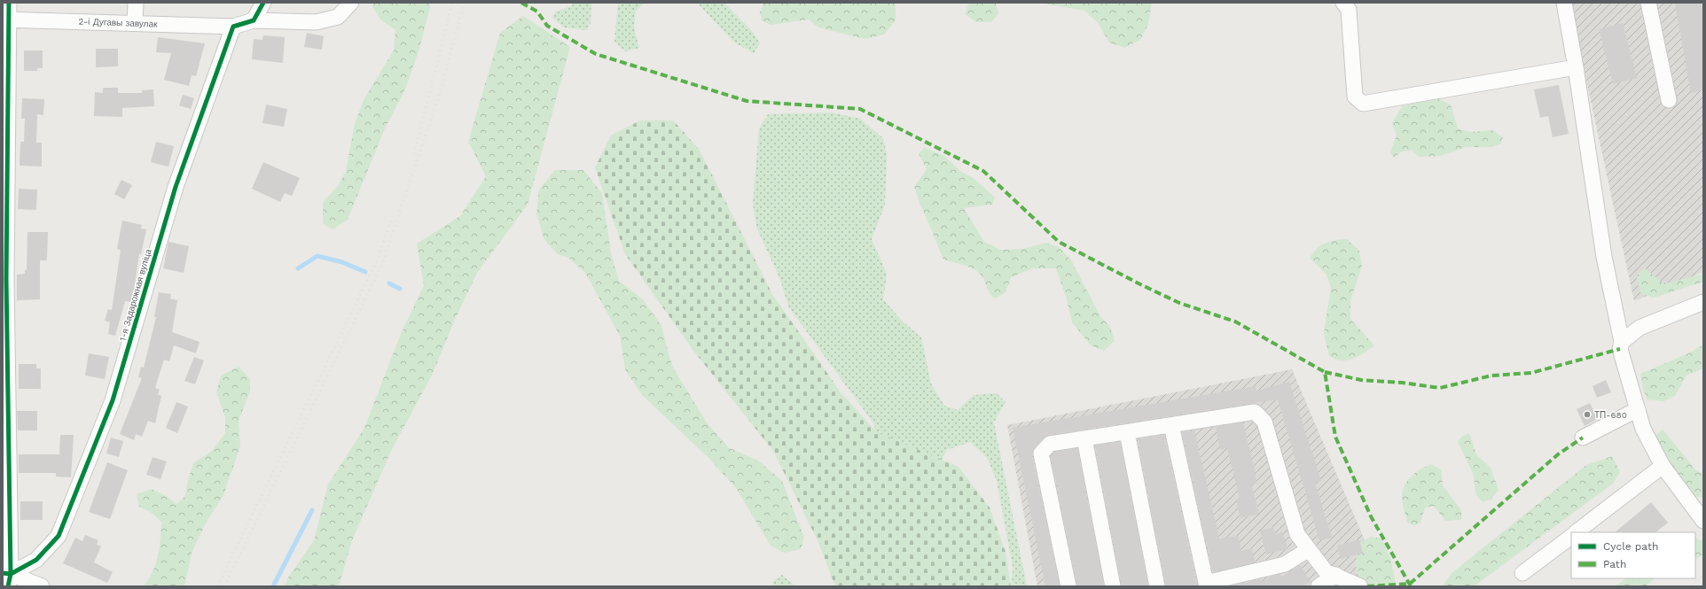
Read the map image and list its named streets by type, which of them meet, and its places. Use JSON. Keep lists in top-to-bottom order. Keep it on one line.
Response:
{"streets":{"street":["2-і Дугавы завулак","1-я Задарожная вуліца"]},"crossings":[["2-і Дугавы завулак","1-я Задарожная вуліца"]],"places":["ТП-680"],"legend":["Cycle path","Path"]}
